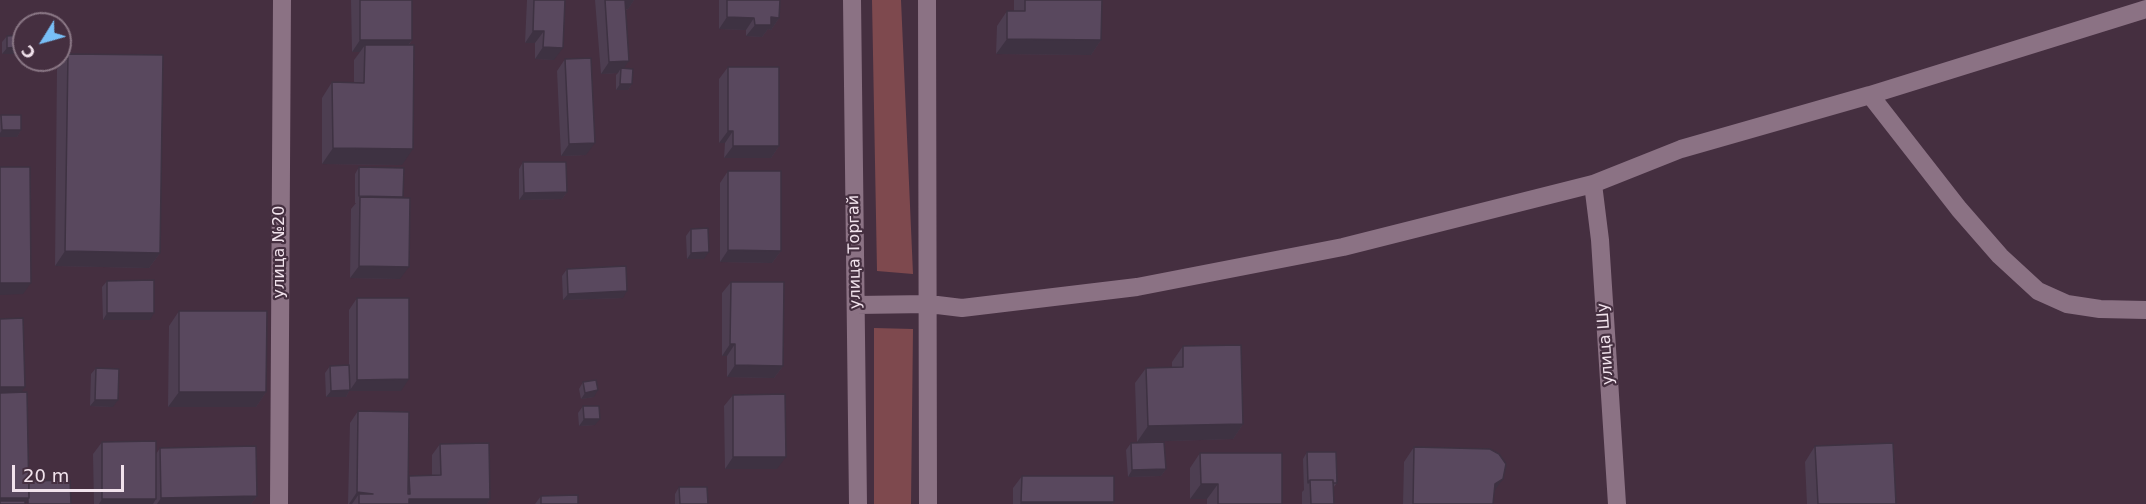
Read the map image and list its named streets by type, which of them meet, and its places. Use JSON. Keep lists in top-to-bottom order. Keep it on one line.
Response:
{"streets":{"street":["улица №20","улица Торгай","улица Шу"]},"scale_bar":"20 m","north":"bottom left"}
